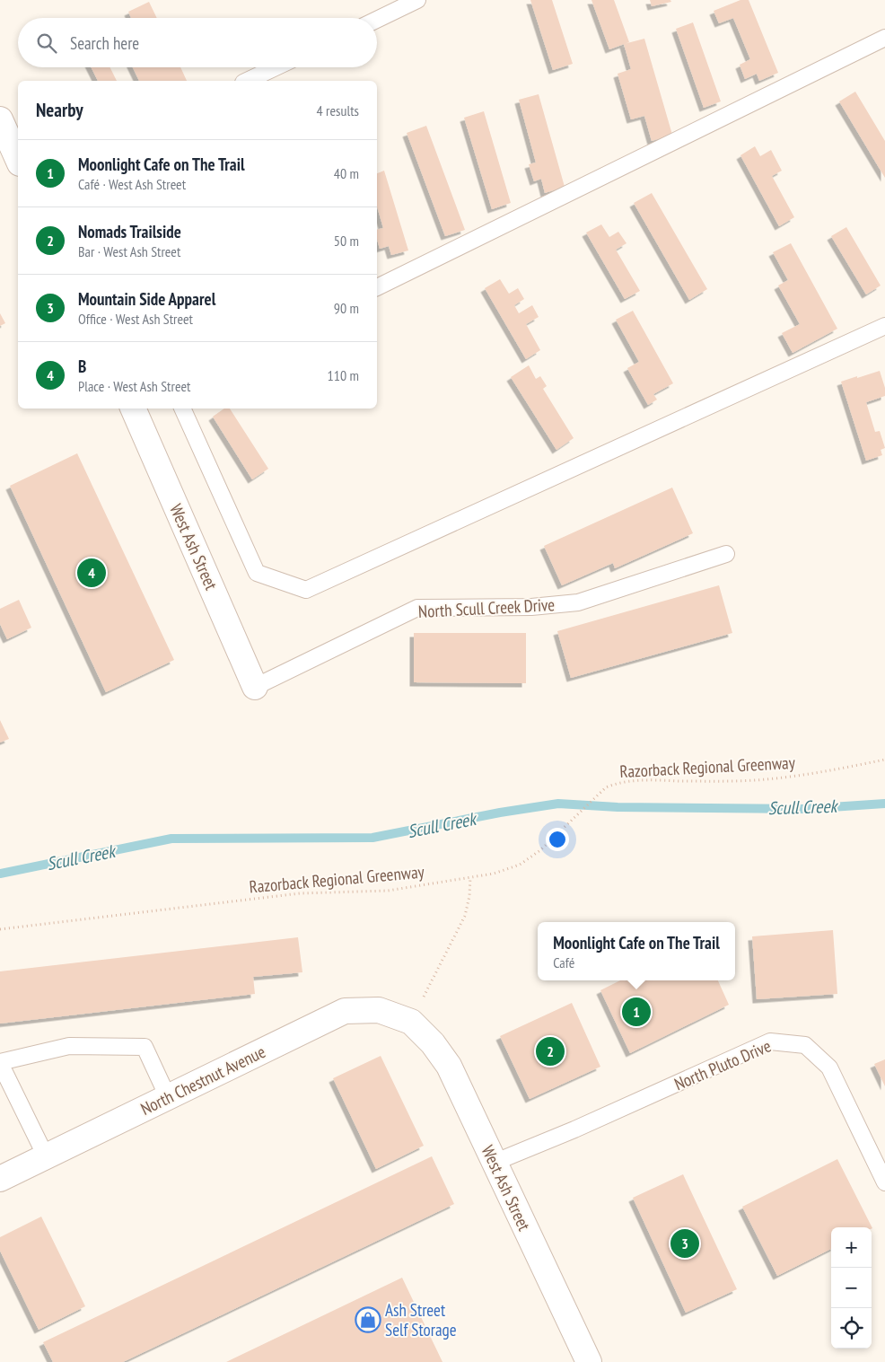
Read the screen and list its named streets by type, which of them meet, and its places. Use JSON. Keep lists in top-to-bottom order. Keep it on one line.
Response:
{"streets":{"street":["West Ash Street","North Chestnut Avenue"],"lane":["North Scull Creek Drive","North Pluto Drive"],"path":["Razorback Regional Greenway"]},"crossings":[["West Ash Street","North Scull Creek Drive"],["West Ash Street","North Pluto Drive"],["West Ash Street","North Chestnut Avenue"]],"water":["Scull Creek"],"places":{"shop":["Ash Street Self Storage"]},"page":{"search":"Search here","heading":["Nearby","4 results"],"list":[{"mark":"1","name":"Moonlight Cafe on The Trail","note":"Café · West Ash Street","value":"40 m"},{"mark":"2","name":"Nomads Trailside","note":"Bar · West Ash Street","value":"50 m"},{"mark":"3","name":"Mountain Side Apparel","note":"Office · West Ash Street","value":"90 m"},{"mark":"4","name":"B","note":"Place · West Ash Street","value":"110 m"}],"pins":["4","1","2","3"],"popup":["Moonlight Cafe on The Trail","Café"],"map_buttons":["+","−"]}}
